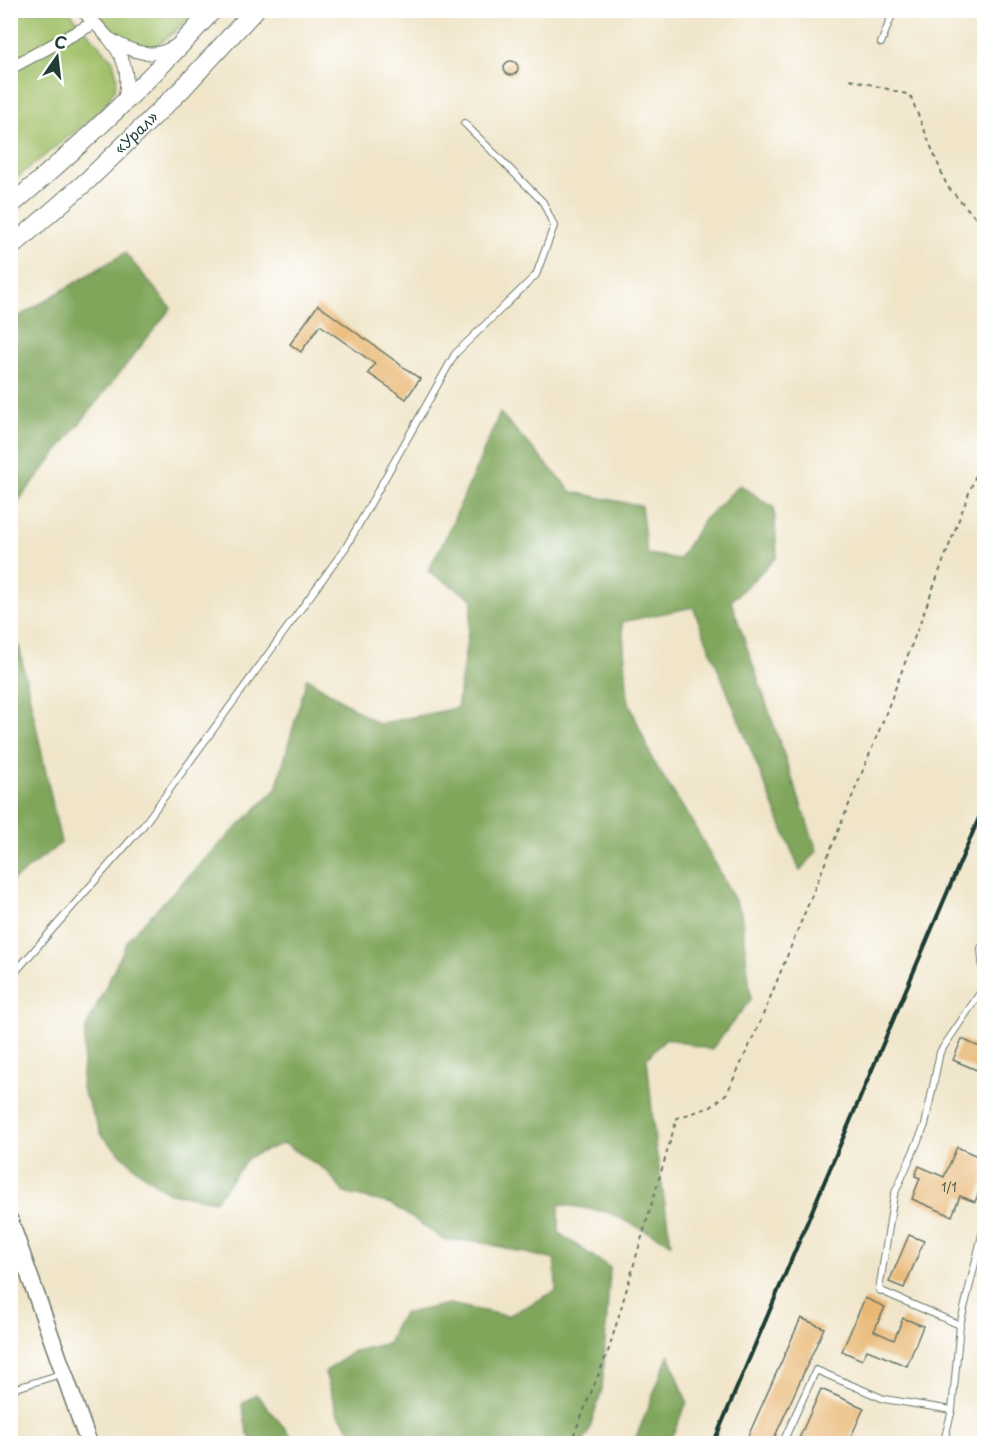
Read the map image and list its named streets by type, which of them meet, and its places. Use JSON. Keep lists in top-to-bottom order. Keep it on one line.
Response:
{"streets":{"main road":["«Урал»"]},"house_numbers":["1/1"],"north":"top"}
